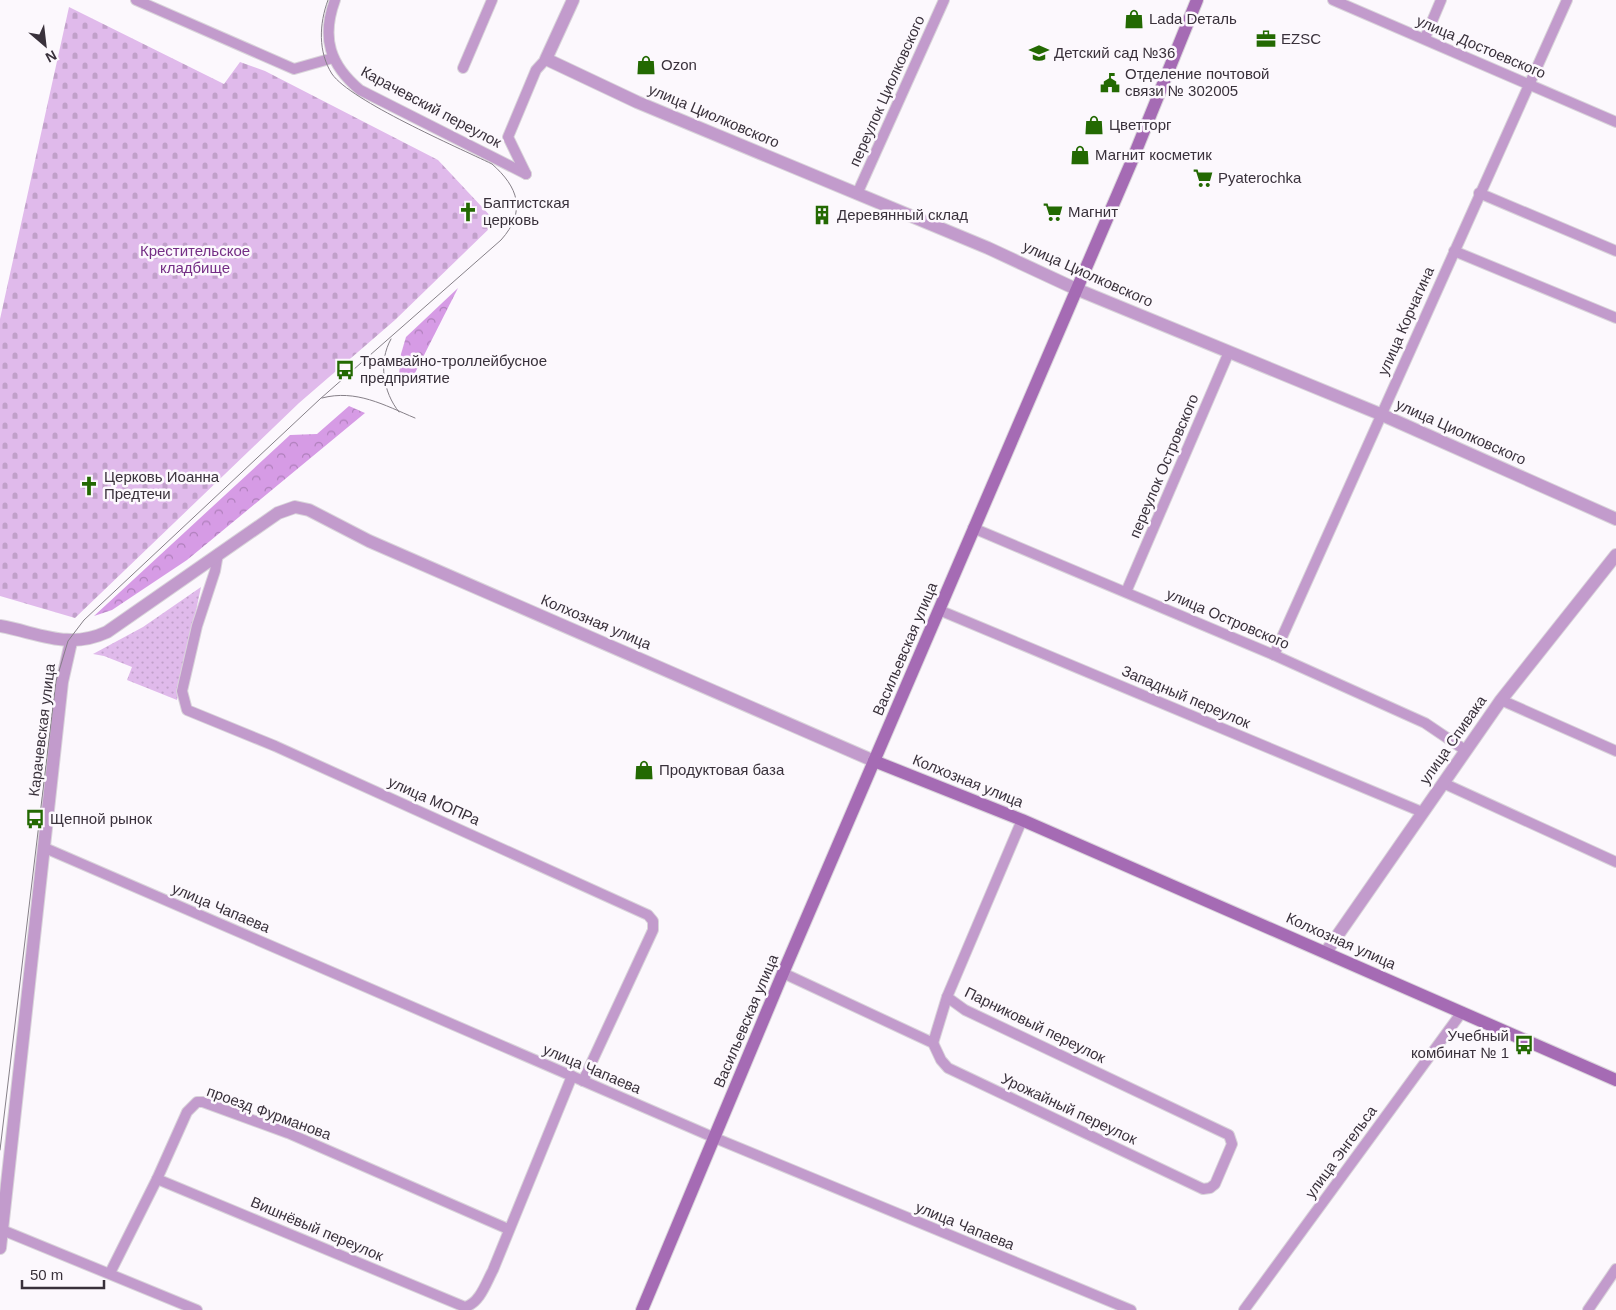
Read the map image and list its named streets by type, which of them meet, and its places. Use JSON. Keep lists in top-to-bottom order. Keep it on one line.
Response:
{"streets":{"main road":["Колхозная улица","Васильевская улица"],"street":["улица Достоевского","переулок Циолковского","Карачевский переулок","улица Циолковского","улица Корчагина","переулок Островского","улица Островского","Западный переулок","Карачевская улица","улица Спивака","улица МОПРа","улица Чапаева","Парниковый переулок","Урожайный переулок","проезд Фурманова","улица Энгельса","Вишнёвый переулок"]},"crossings":[["улица Достоевского","улица Корчагина"],["переулок Циолковского","улица Циолковского"],["Карачевский переулок","улица Циолковского"],["улица Циолковского","улица Корчагина"],["улица Циолковского","переулок Островского"],["улица Циолковского","Васильевская улица"],["улица Корчагина","улица Островского"],["переулок Островского","улица Островского"],["улица Островского","Васильевская улица"],["улица Островского","улица Спивака"],["Колхозная улица","Васильевская улица"],["Колхозная улица","улица Спивака"],["Колхозная улица","улица МОПРа"],["Колхозная улица","Парниковый переулок"],["Колхозная улица","улица Энгельса"],["Васильевская улица","Западный переулок"],["Васильевская улица","улица Чапаева"],["Западный переулок","улица Спивака"],["Карачевская улица","улица Чапаева"],["улица МОПРа","улица Чапаева"],["Парниковый переулок","Урожайный переулок"],["проезд Фурманова","Вишнёвый переулок"]],"parks":["Крестительское кладбище"],"places":{"shop":["Lada Dеталь","Ozon","Цветторг","Магнит косметик","Продуктовая база"],"office":["EZSC"],"school or university":["Детский сад №36"],"public building":["Отделение почтовой связи № 302005"],"supermarket":["Pyaterochka","Магнит"],"church":["Баптистская церковь","Церковь Иоанна Предтечи"],"building":["Деревянный склад"],"bus stop":["Трамвайно-троллейбусное предприятие","Щепной рынок","Учебный комбинат № 1"]},"scale_bar":"50 m","north":"bottom right"}
